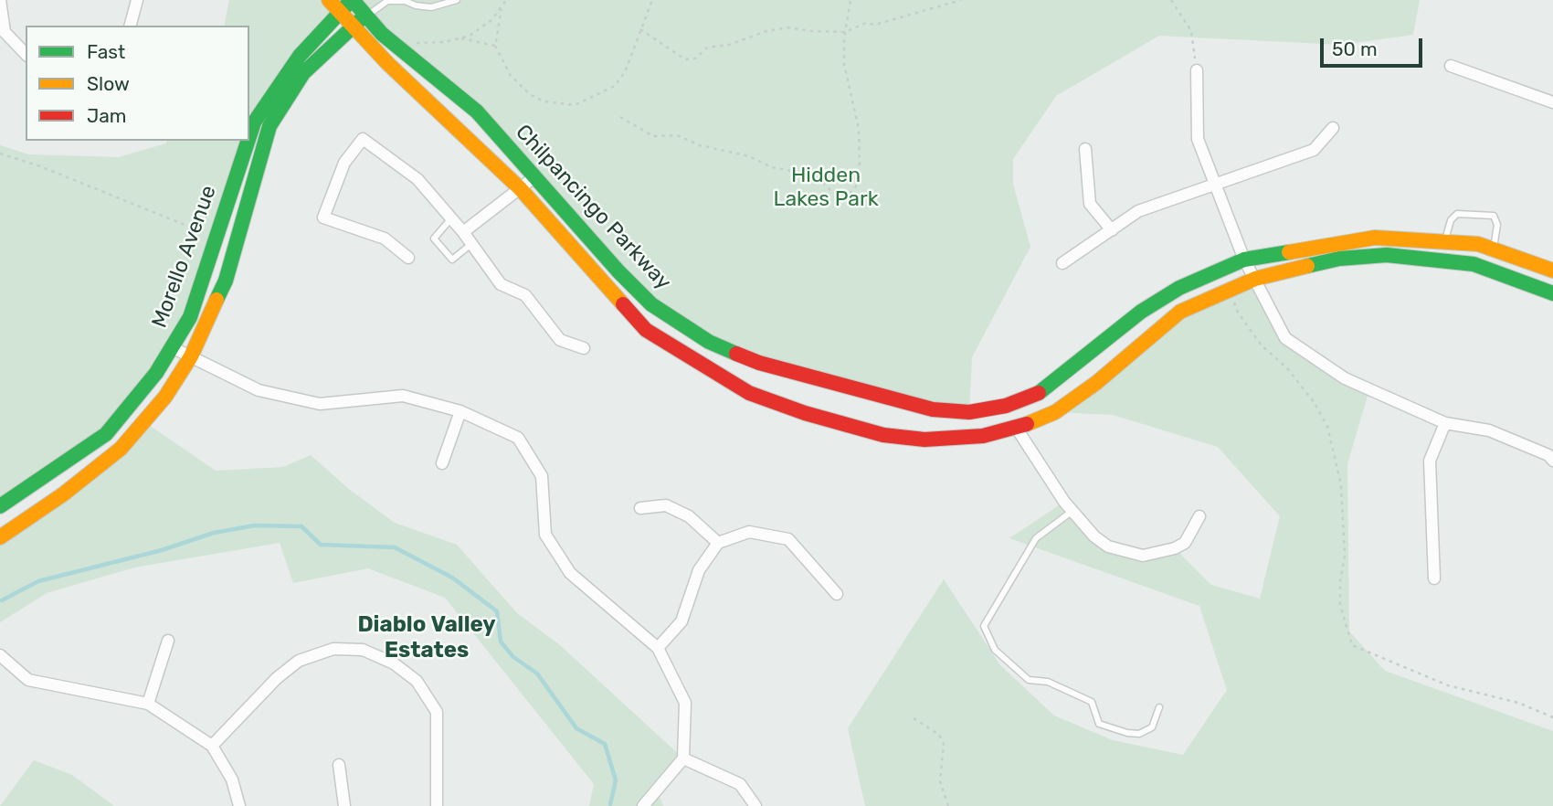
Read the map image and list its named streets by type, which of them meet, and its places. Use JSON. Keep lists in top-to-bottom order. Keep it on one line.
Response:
{"streets":{"street":["Chilpancingo Parkway","Morello Avenue"]},"crossings":[["Chilpancingo Parkway","Morello Avenue"]],"districts":["Diablo Valley Estates"],"parks":["Hidden Lakes Park"],"legend":["Fast","Slow","Jam"],"scale_bar":"50 m"}
